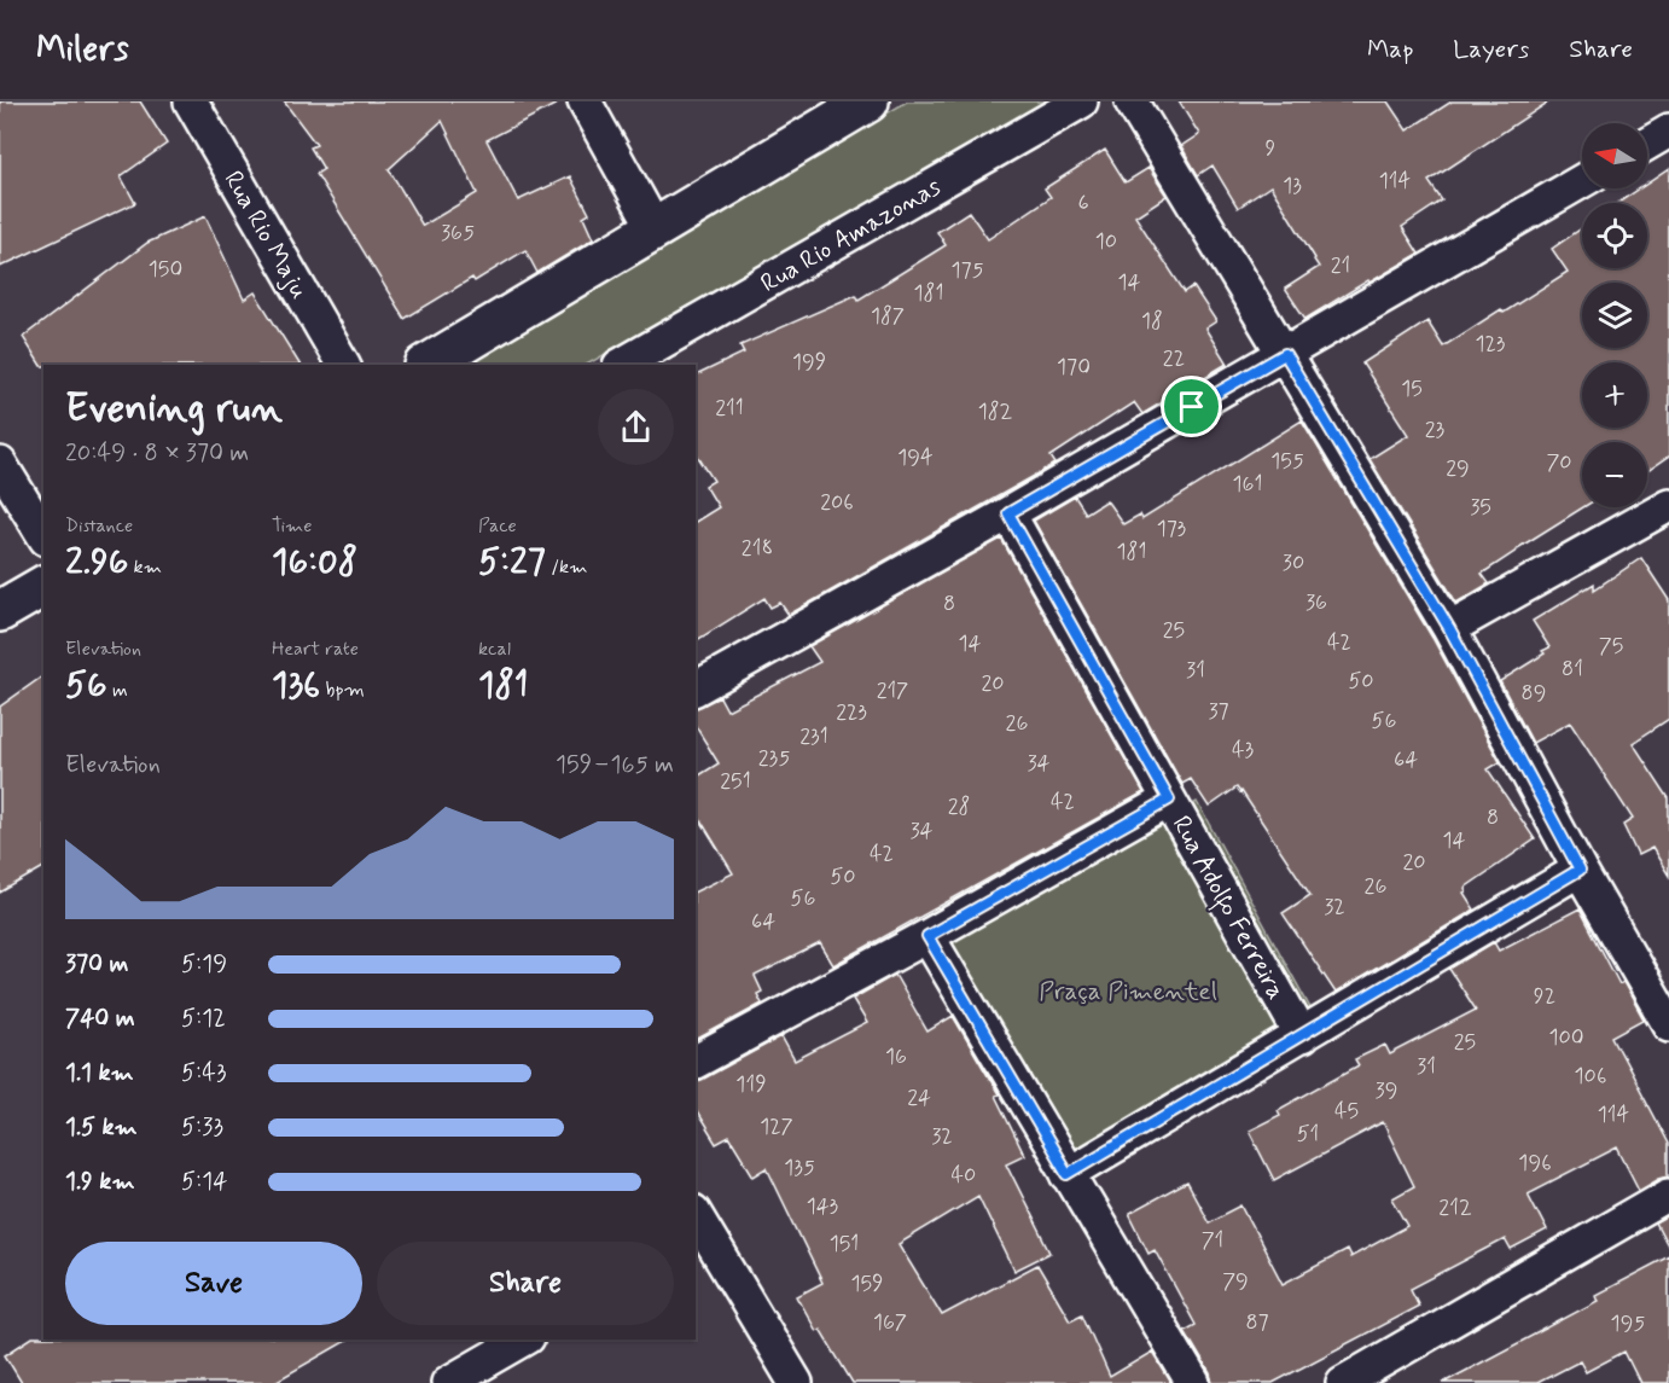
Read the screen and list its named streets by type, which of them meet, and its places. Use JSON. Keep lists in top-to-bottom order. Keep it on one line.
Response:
{"streets":{"street":["Rua Rio Maju","Rua Rio Amazonas","Rua Adolfo Ferreira"]},"parks":["Praça Pimentel"],"house_numbers":["9","114","13","6","365","10","21","150","175","14","181","187","18","123","22","199","170","15","211","182","23","194","155","70","29","161","206","35","173","218","181","30","36","8","25","42","14","75","81","31","50","20","217","89","37","223","56","26","231","43","235","64","34","251","42","28","8","34","14","42","20","50","26","56","32","64","92","100","25","16","31","106","119","39","24","45","114","127","51","32","196","135","40","143","212","71","151","79","159","167","87","195"],"north":"left","page":{"header":"Milers","nav":["Map","Layers","Share"],"map_buttons":["+","−"],"heading":["Evening run","20:49 · 8 × 370 m"],"stats":[["Distance","2.96 km"],["Time","16:08"],["Pace","5:27 /km"],["Elevation","56 m"],["Heart rate","136 bpm"],["kcal","181"]],"chart":["Elevation","159–165 m"],"list":[{"name":"370 m","note":"5:19"},{"name":"740 m","note":"5:12"},{"name":"1.1 km","note":"5:43"},{"name":"1.5 km","note":"5:33"},{"name":"1.9 km","note":"5:14"}],"buttons":["Save","Share"]}}
